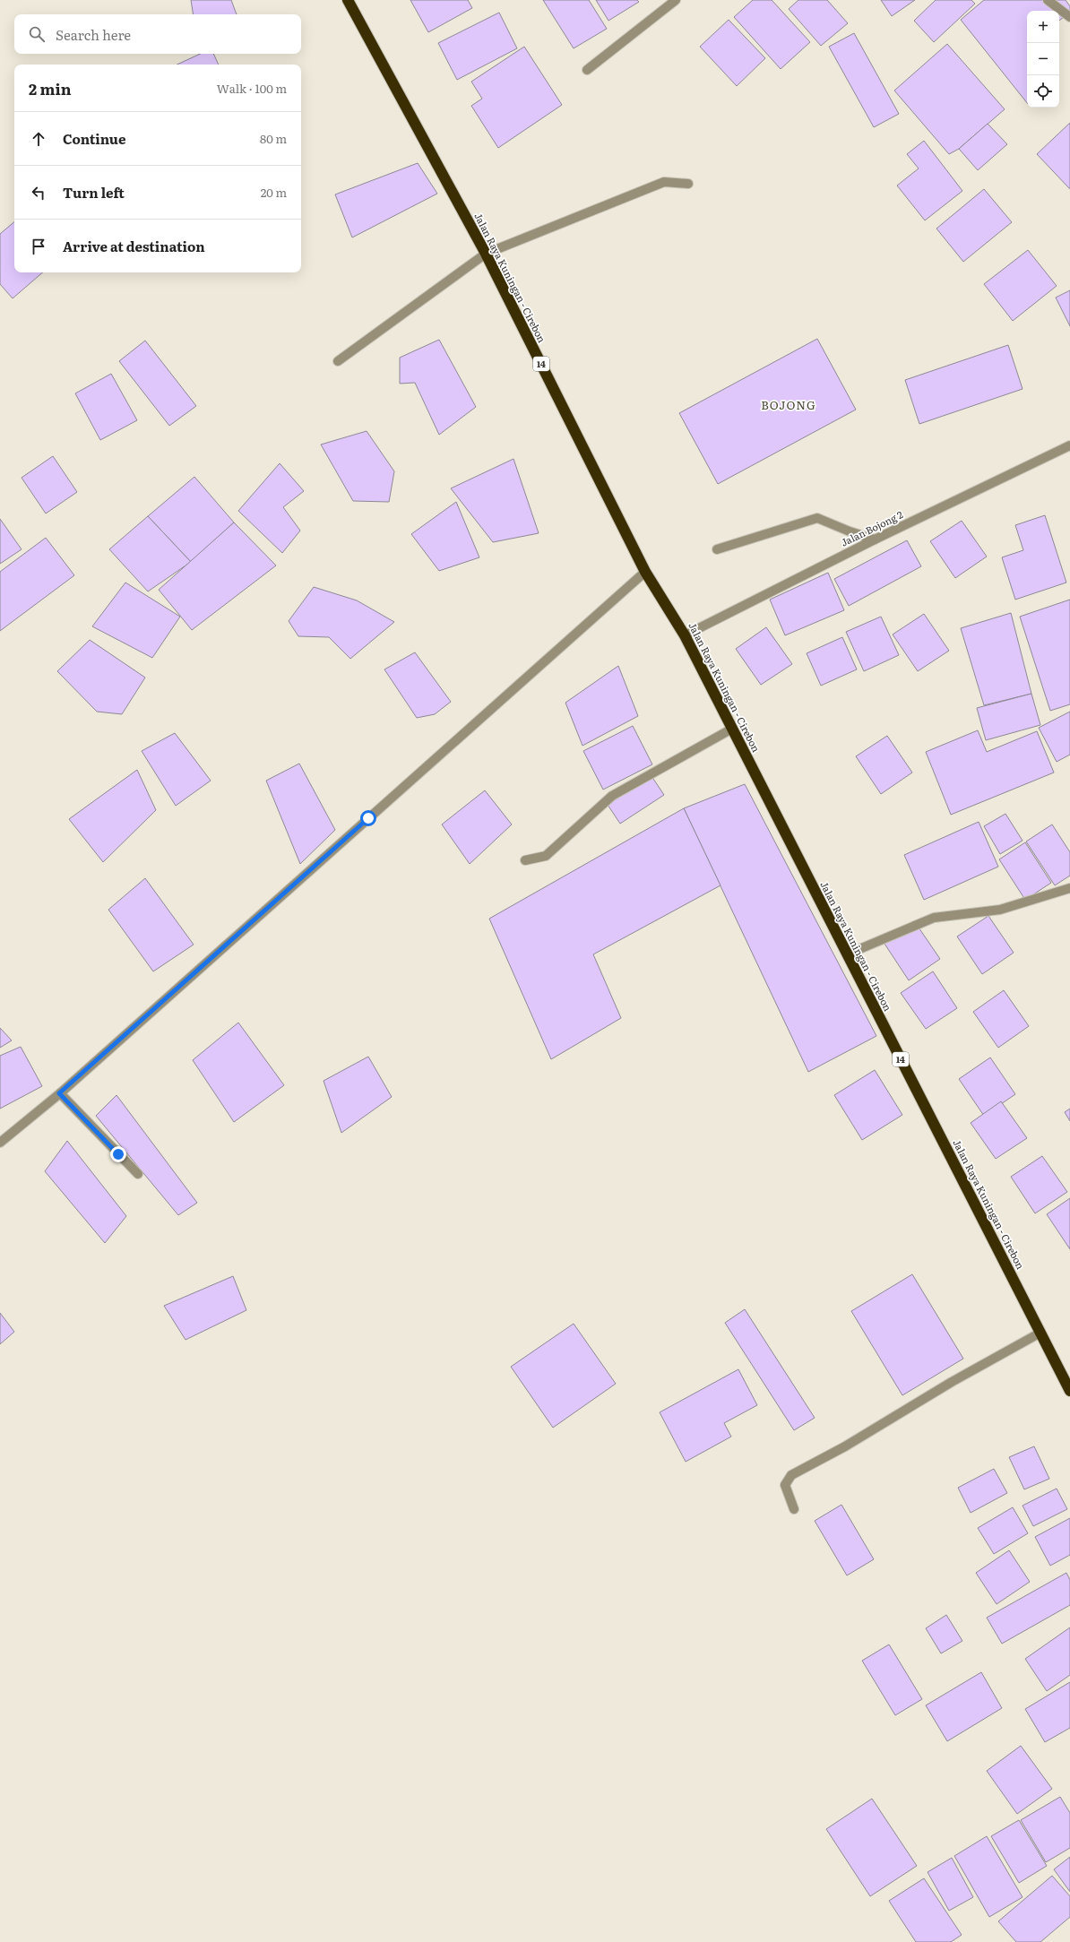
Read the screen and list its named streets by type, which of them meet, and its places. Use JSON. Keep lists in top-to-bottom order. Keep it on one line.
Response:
{"streets":{"highway":["Jalan Raya Kuningan - Cirebon","14"],"street":["Jalan Bojong 2"]},"crossings":[["Jalan Raya Kuningan - Cirebon","Jalan Bojong 2"]],"districts":["BOJONG"],"page":{"map_buttons":["+","−"],"search":"Search here","heading":["2 min","Walk · 100 m"],"list":[["Continue","80 m"],["Turn left","20 m"],"Arrive at destination"]}}
